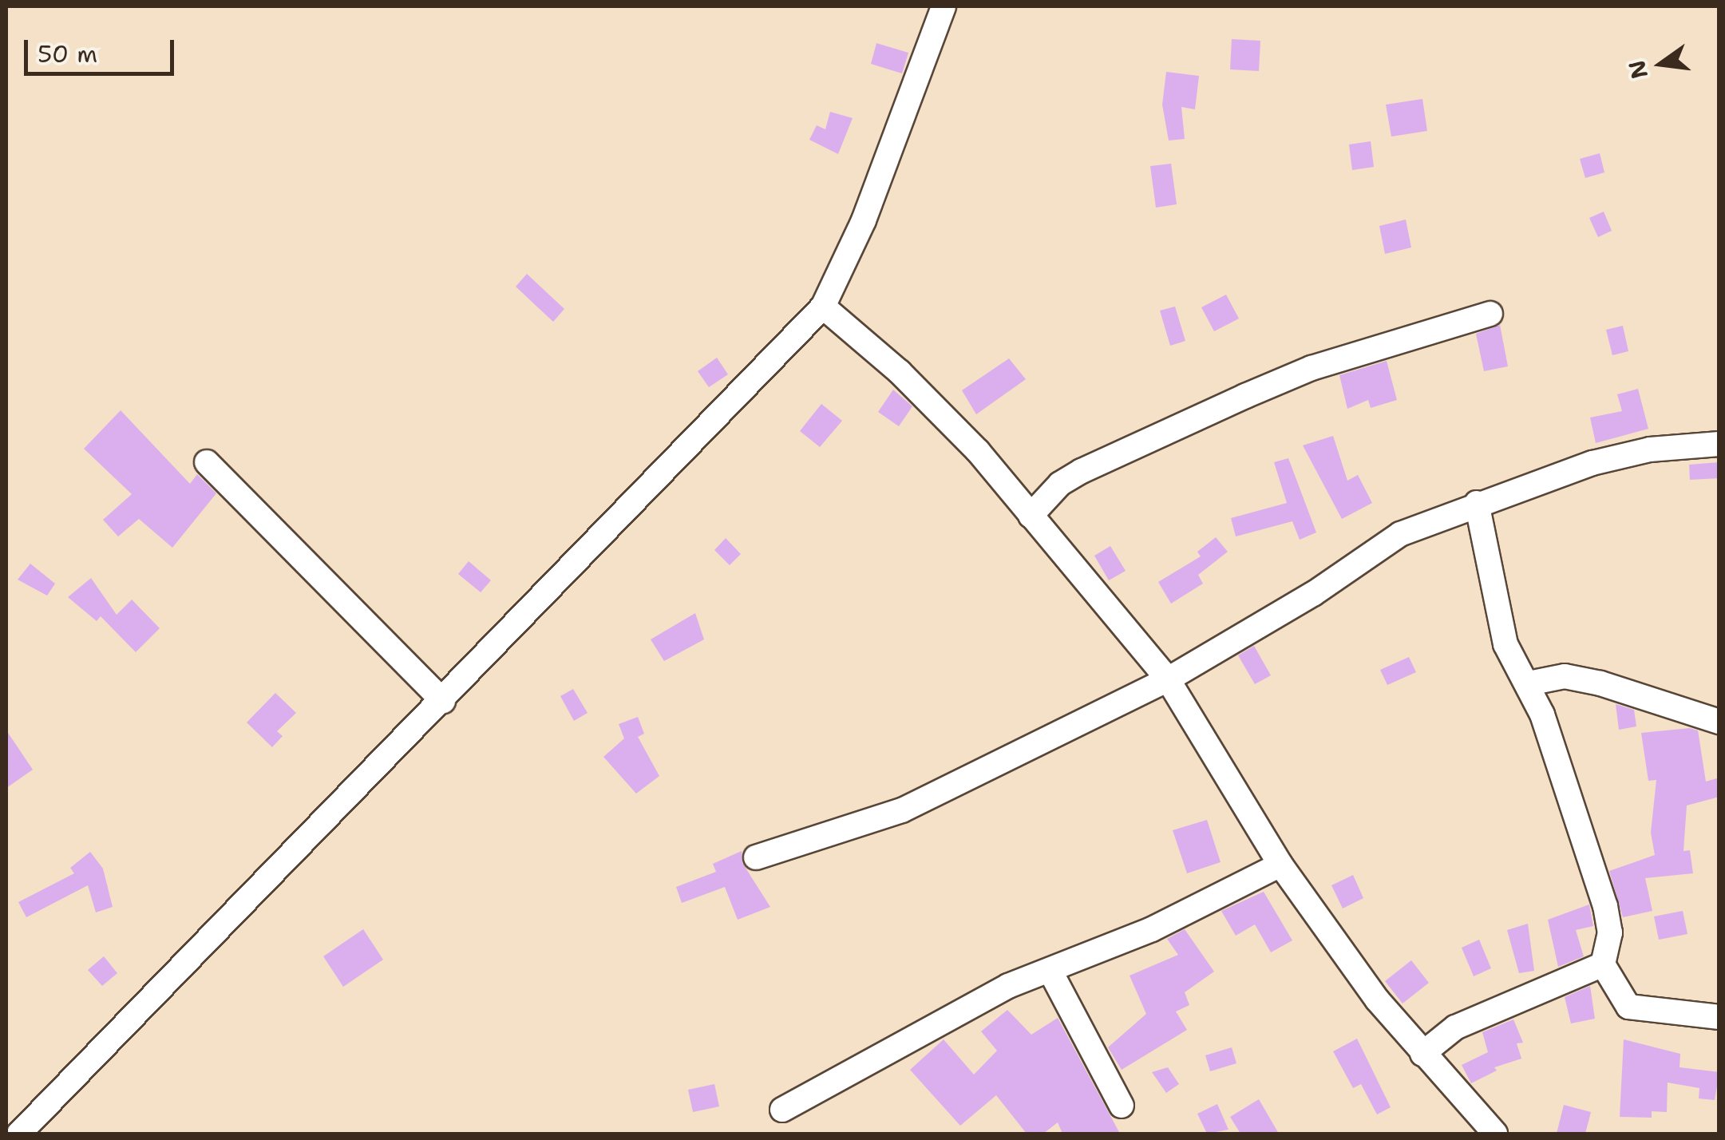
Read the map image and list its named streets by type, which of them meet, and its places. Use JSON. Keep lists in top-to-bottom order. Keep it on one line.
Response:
{"scale_bar":"50 m","north":"left"}
